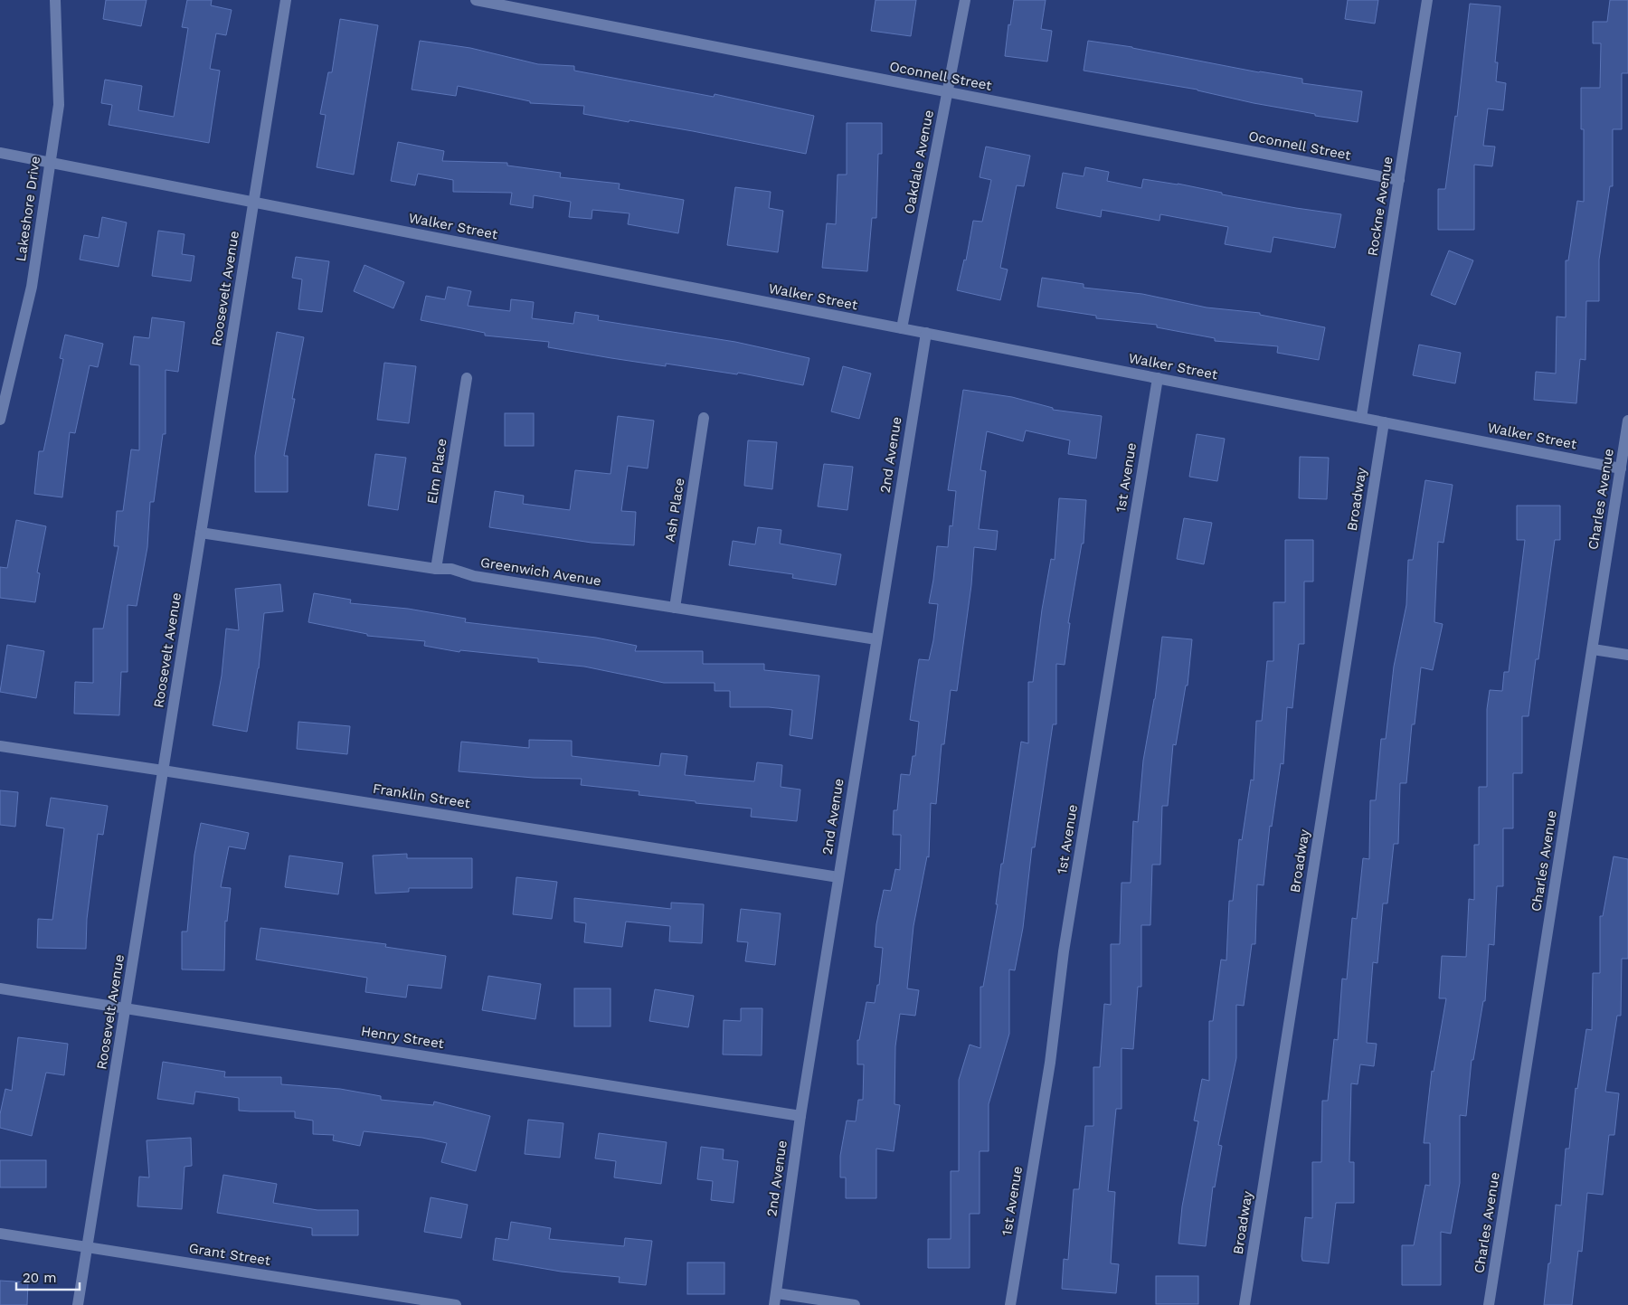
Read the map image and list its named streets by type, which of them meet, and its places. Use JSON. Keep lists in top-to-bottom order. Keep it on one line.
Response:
{"streets":{"street":["Oconnell Street","Oakdale Avenue","Rockne Avenue","Lakeshore Drive","Walker Street","Roosevelt Avenue","2nd Avenue","Elm Place","1st Avenue","Broadway","Charles Avenue","Ash Place","Greenwich Avenue","Franklin Street","Henry Street","Grant Street"]},"crossings":[["Oconnell Street","Oakdale Avenue"],["Oconnell Street","Rockne Avenue"],["Oakdale Avenue","Walker Street"],["Rockne Avenue","Walker Street"],["Lakeshore Drive","Walker Street"],["Walker Street","Roosevelt Avenue"],["Walker Street","2nd Avenue"],["Walker Street","1st Avenue"],["Walker Street","Broadway"],["Walker Street","Charles Avenue"],["Roosevelt Avenue","Greenwich Avenue"],["Roosevelt Avenue","Franklin Street"],["Roosevelt Avenue","Henry Street"],["Roosevelt Avenue","Grant Street"],["2nd Avenue","Greenwich Avenue"],["2nd Avenue","Franklin Street"],["2nd Avenue","Henry Street"],["Elm Place","Greenwich Avenue"],["Ash Place","Greenwich Avenue"]],"scale_bar":"20 m"}
